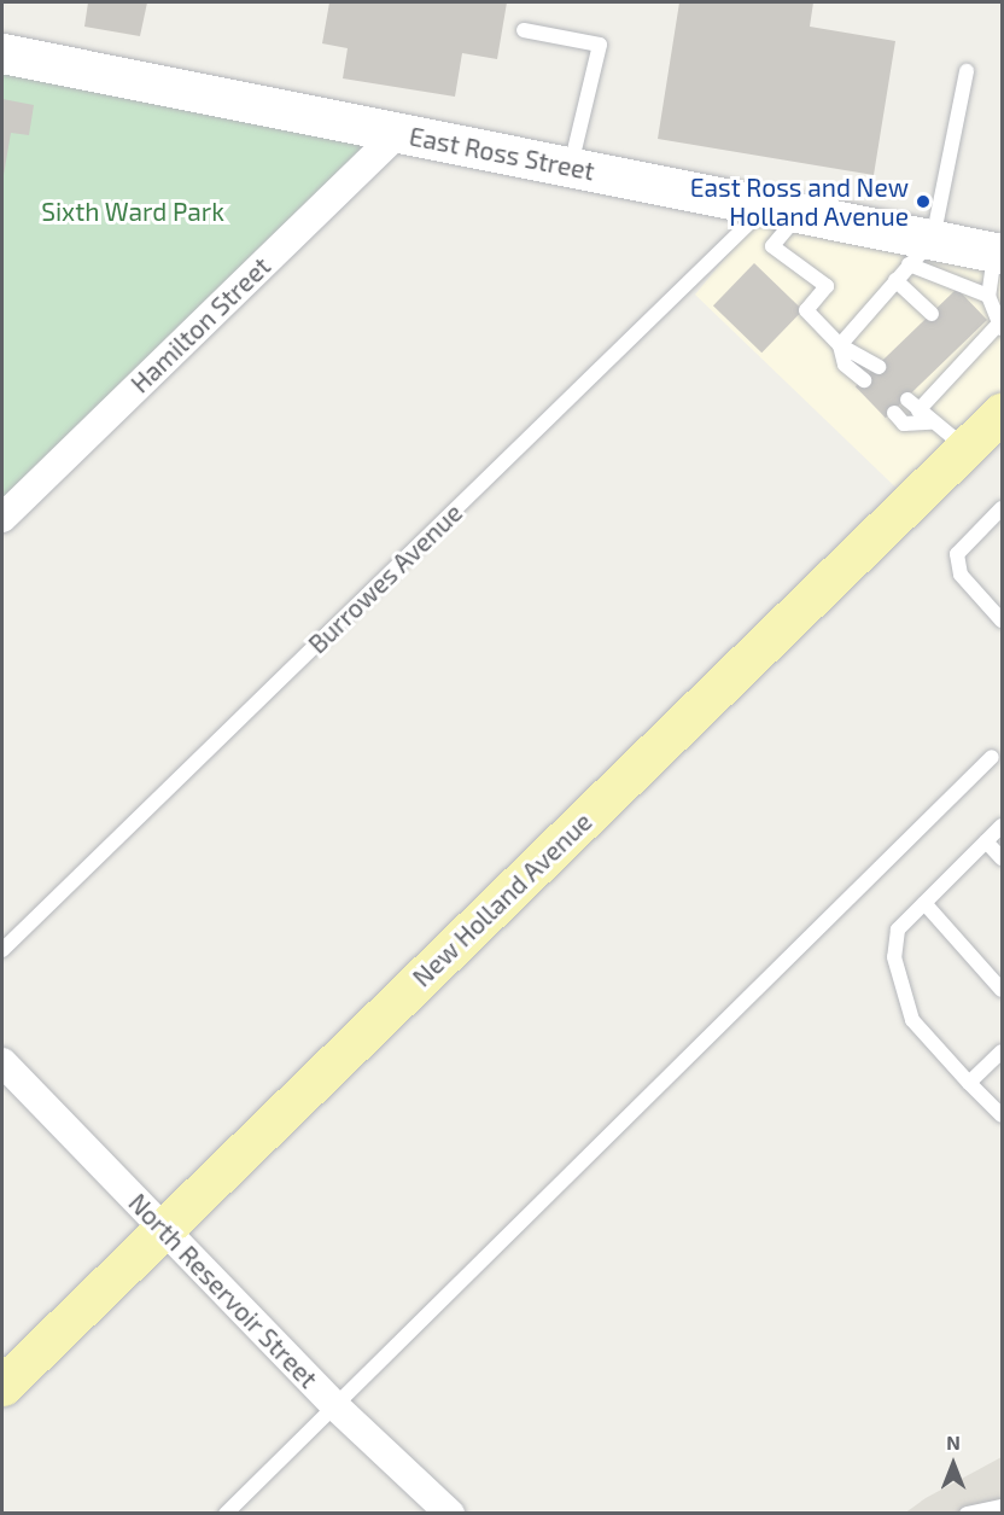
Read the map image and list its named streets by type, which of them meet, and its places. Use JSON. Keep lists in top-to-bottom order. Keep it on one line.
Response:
{"streets":{"main road":["New Holland Avenue"],"street":["East Ross Street","Hamilton Street","North Reservoir Street"],"lane":["Burrowes Avenue"]},"crossings":[["East Ross Street","Hamilton Street"],["East Ross Street","Burrowes Avenue"],["New Holland Avenue","North Reservoir Street"]],"parks":["Sixth Ward Park"],"places":["East Ross and New Holland Avenue"],"north":"top"}
